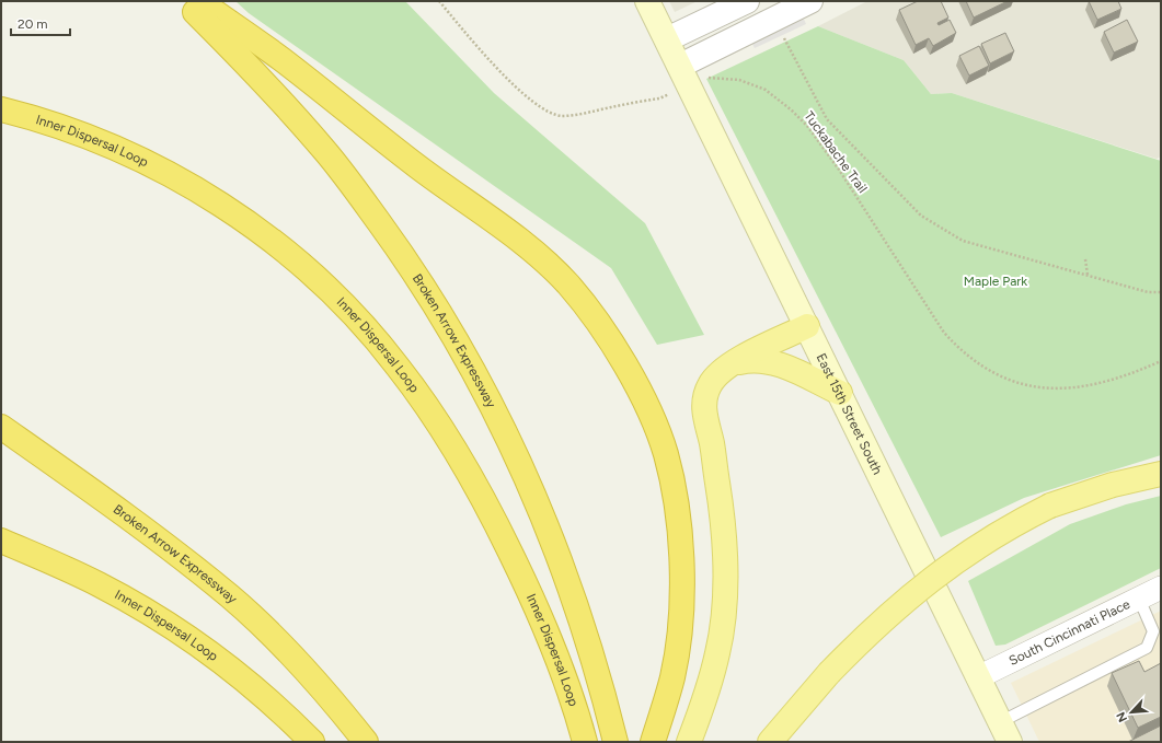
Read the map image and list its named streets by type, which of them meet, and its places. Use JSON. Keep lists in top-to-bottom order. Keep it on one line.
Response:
{"streets":{"highway":["Inner Dispersal Loop","Broken Arrow Expressway"],"main road":["East 15th Street South"],"street":["South Cincinnati Place"],"path":["Tuckabache Trail"]},"crossings":[["Tuckabache Trail","East 15th Street South"],["East 15th Street South","South Cincinnati Place"]],"parks":["Maple Park"],"scale_bar":"20 m","north":"bottom left"}
